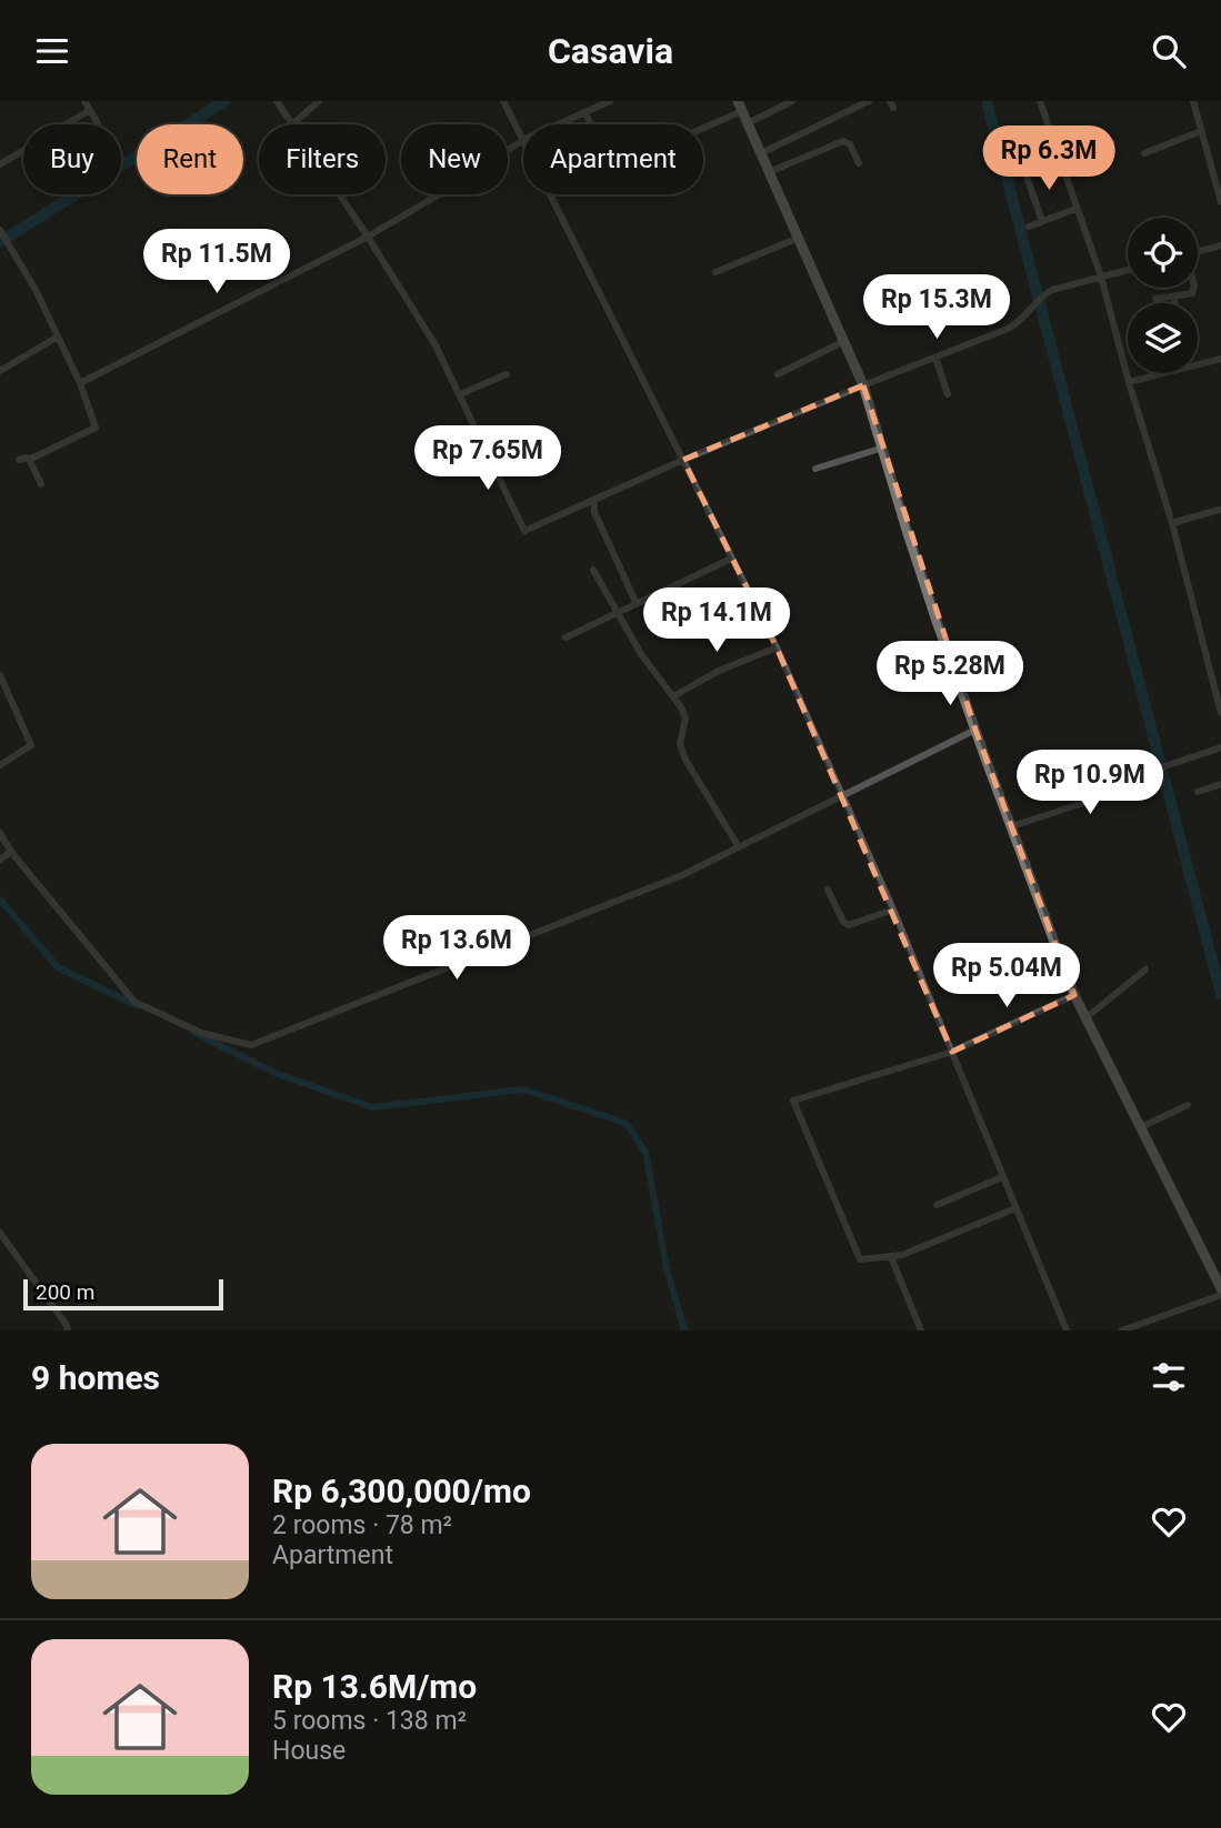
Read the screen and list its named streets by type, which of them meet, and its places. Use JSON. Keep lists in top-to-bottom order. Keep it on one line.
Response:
{"scale_bar":"200 m","page":{"header":"Casavia","chip":["Buy","Rent","Filters","New","Apartment"],"price":["Rp 6.3M","Rp 11.5M","Rp 15.3M","Rp 7.65M","Rp 14.1M","Rp 5.28M","Rp 10.9M","Rp 13.6M","Rp 5.04M"],"scale":"200 m","heading":"9 homes","list":[{"name":"Rp 6,300,000/mo","note":"2 rooms · 78 m² · Apartment"},{"name":"Rp 13.6M/mo","note":"5 rooms · 138 m² · House"}]}}
